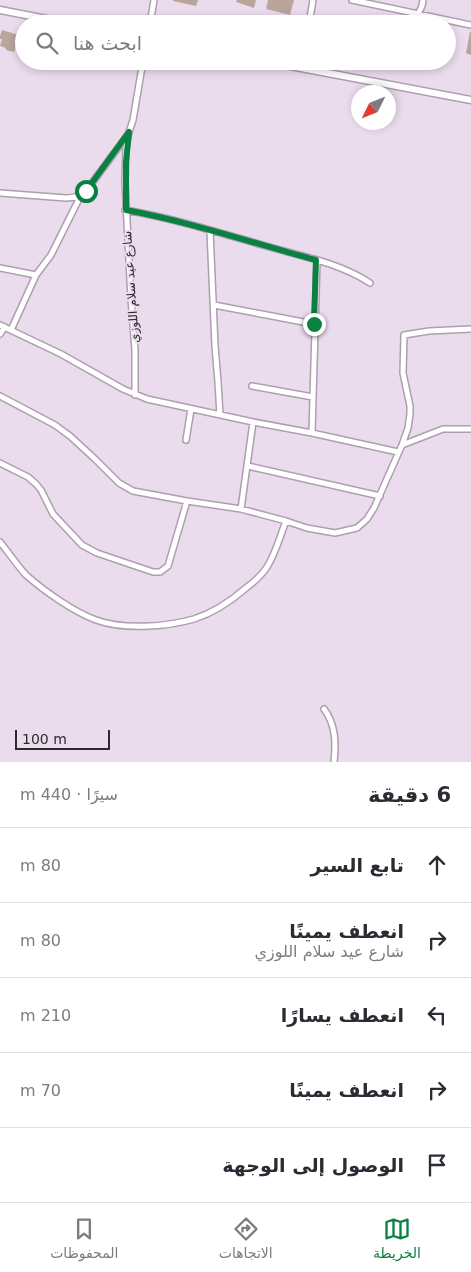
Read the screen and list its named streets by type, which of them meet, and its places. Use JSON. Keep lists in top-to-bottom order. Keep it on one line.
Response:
{"streets":{"street":["شارع عيد سلام اللوزي"]},"scale_bar":"100 m","north":"bottom left","page":{"search":"ابحث هنا","scale":"100 m","heading":["6 دقيقة","سيرًا · 440 m"],"list":[["تابع السير","80 m"],["انعطف يمينًا","شارع عيد سلام اللوزي","80 m"],["انعطف يسارًا","210 m"],["انعطف يمينًا","70 m"],"الوصول إلى الوجهة"],"nav":["الخريطة","الاتجاهات","المحفوظات"]}}
